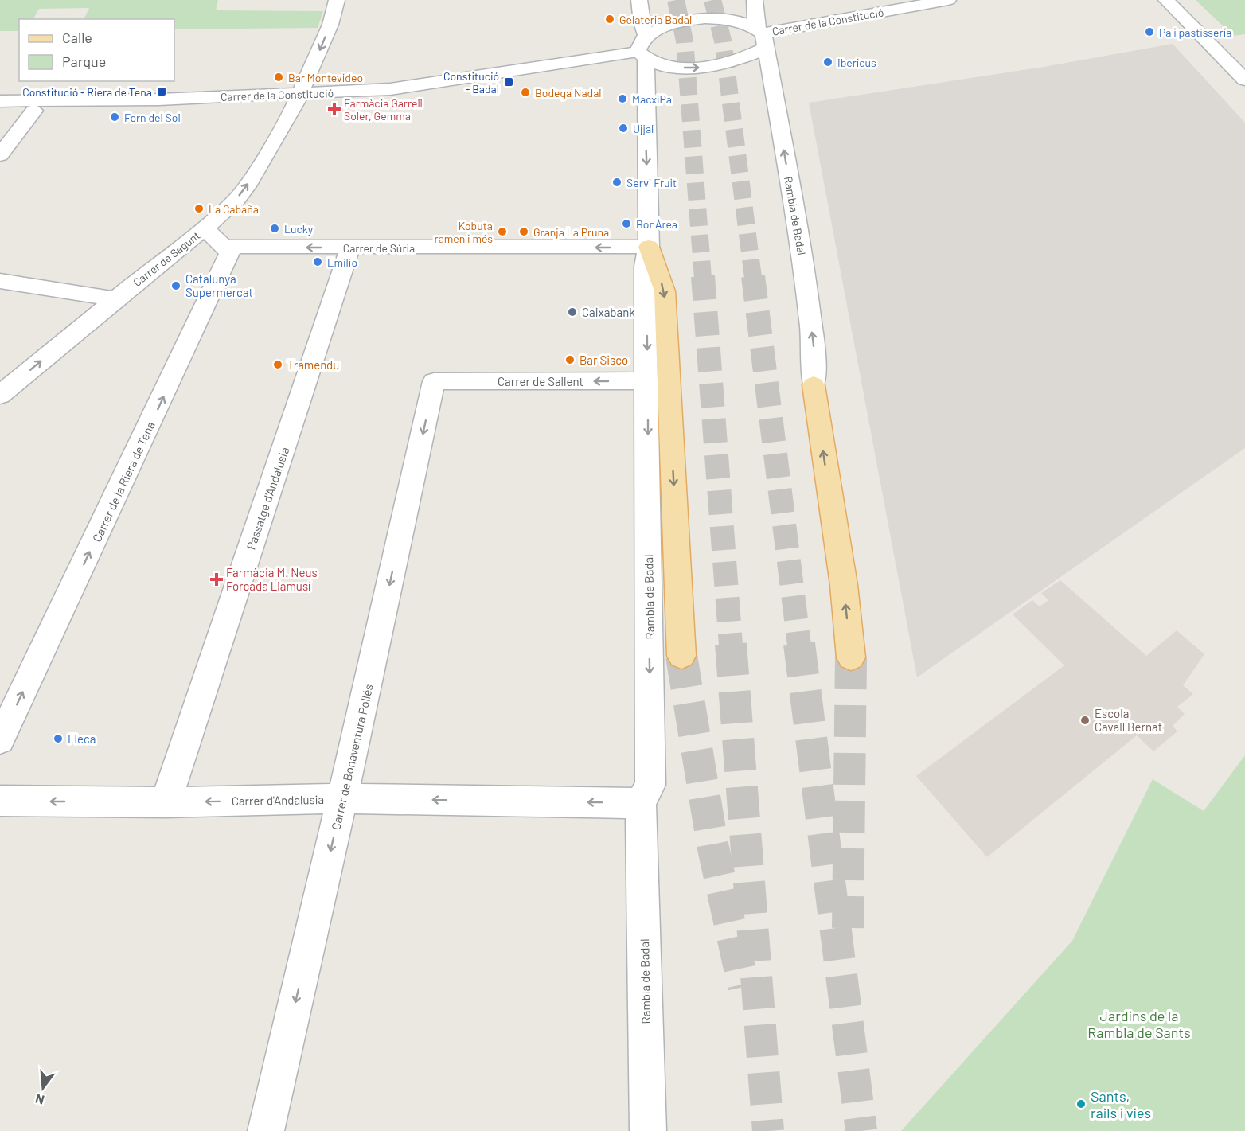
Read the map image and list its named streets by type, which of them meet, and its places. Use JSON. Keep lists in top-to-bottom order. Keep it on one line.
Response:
{"streets":{"street":["Carrer de la Constitució","Rambla de Badal","Carrer de Súria","Carrer de Sagunt","Carrer de Sallent","Carrer de la Riera de Tena","Passatge d'Andalusia","Carrer de Bonaventura Pollés","Carrer d'Andalusia"]},"crossings":[["Carrer de la Constitució","Rambla de Badal"],["Carrer de la Constitució","Carrer de Sagunt"],["Rambla de Badal","Carrer de Súria"],["Rambla de Badal","Carrer de Sallent"],["Rambla de Badal","Carrer d'Andalusia"],["Carrer de Súria","Carrer de la Riera de Tena"],["Carrer de Súria","Passatge d'Andalusia"],["Carrer de Sallent","Carrer de Bonaventura Pollés"],["Passatge d'Andalusia","Carrer d'Andalusia"],["Carrer de Bonaventura Pollés","Carrer d'Andalusia"]],"one_way":["Carrer de Súria","Carrer de Sallent","Carrer de la Riera de Tena","Carrer de Bonaventura Pollés","Carrer d'Andalusia"],"parks":["Jardins de la Rambla de Sants"],"places":{"other":["Gelateria Badal","Pa i pastisseria","Ibericus","Bar Montevideo","Bodega Nadal","MacxiPa","Forn del Sol","Ujjal","Servi Fruit","La Cabaña","BonÀrea","Lucky","Kobuta ramen i més","Granja La Pruna","Emilio","Catalunya Supermercat","Caixabank","Bar Sisco","Tramendu","Escola Cavall Bernat","Fleca","Sants, rails i vies"],"transit":["Constitució - Badal","Constitució - Riera de Tena"],"health":["Farmàcia Garrell Soler, Gemma","Farmàcia M. Neus Forcada Llamusí"]},"legend":["Calle","Parque"],"north":"bottom"}
